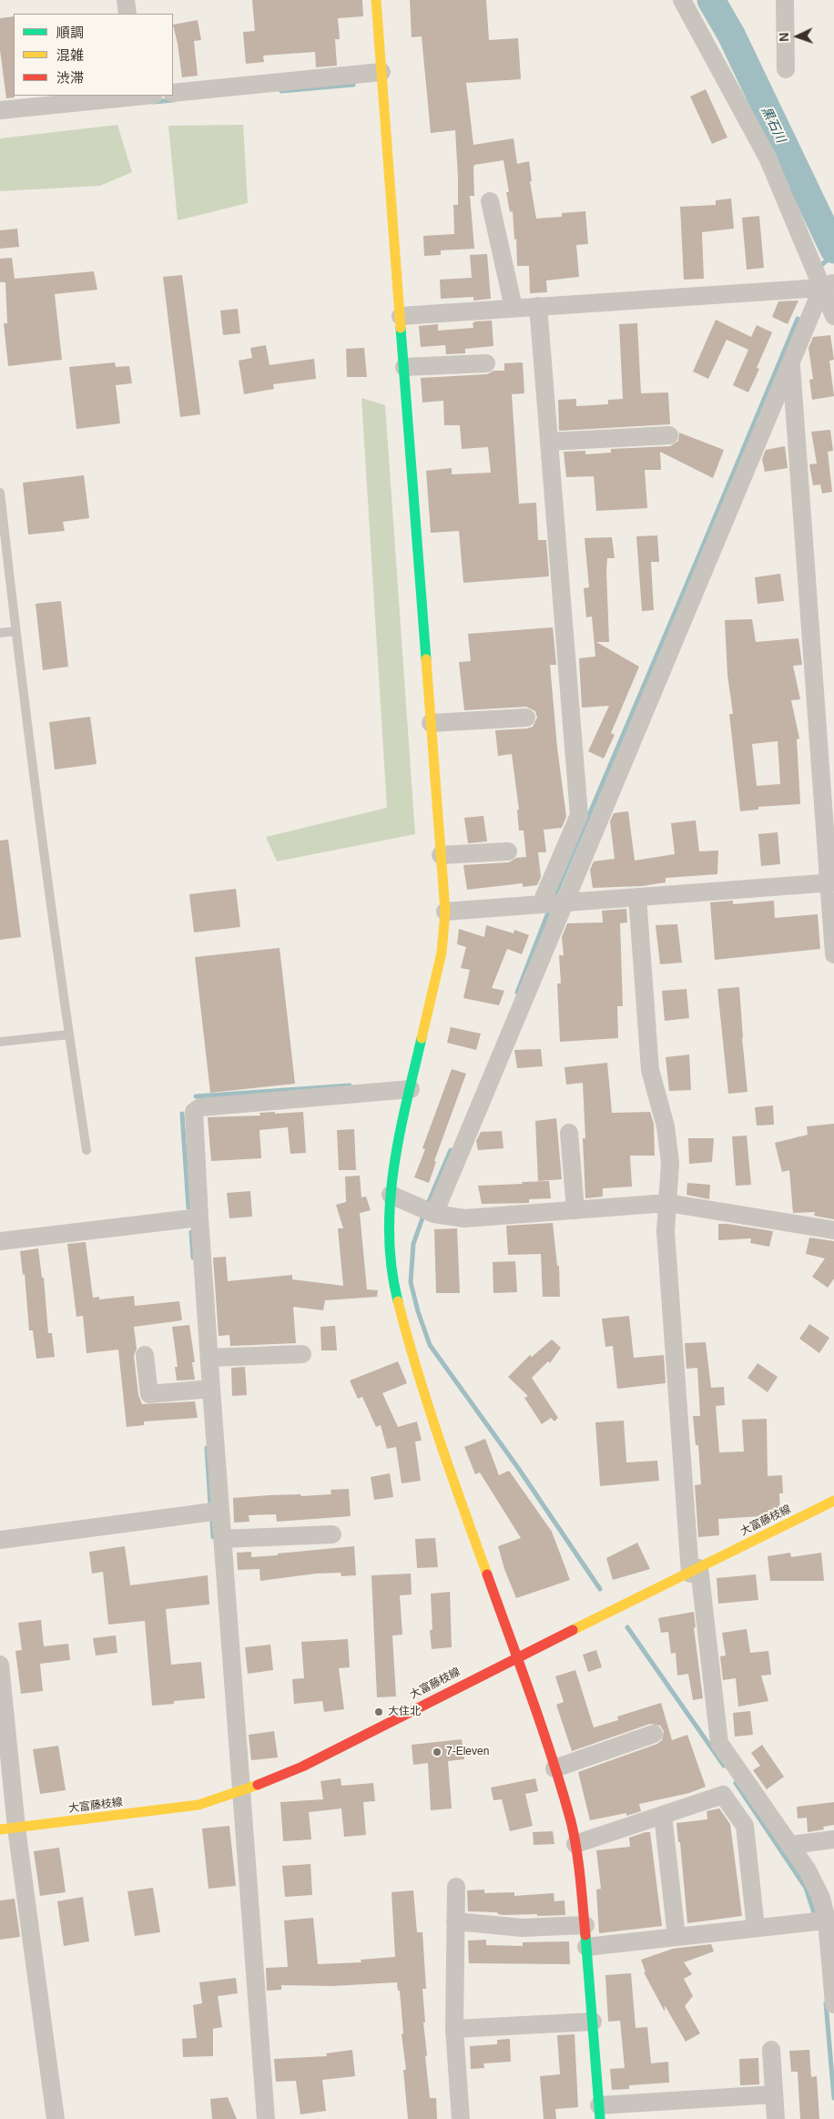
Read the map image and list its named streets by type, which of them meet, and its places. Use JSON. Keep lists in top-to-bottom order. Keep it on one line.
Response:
{"streets":{"street":["大富藤枝線"]},"water":["黒石川"],"places":["大住北","7-Eleven"],"legend":["順調","混雑","渋滞"],"north":"left"}
